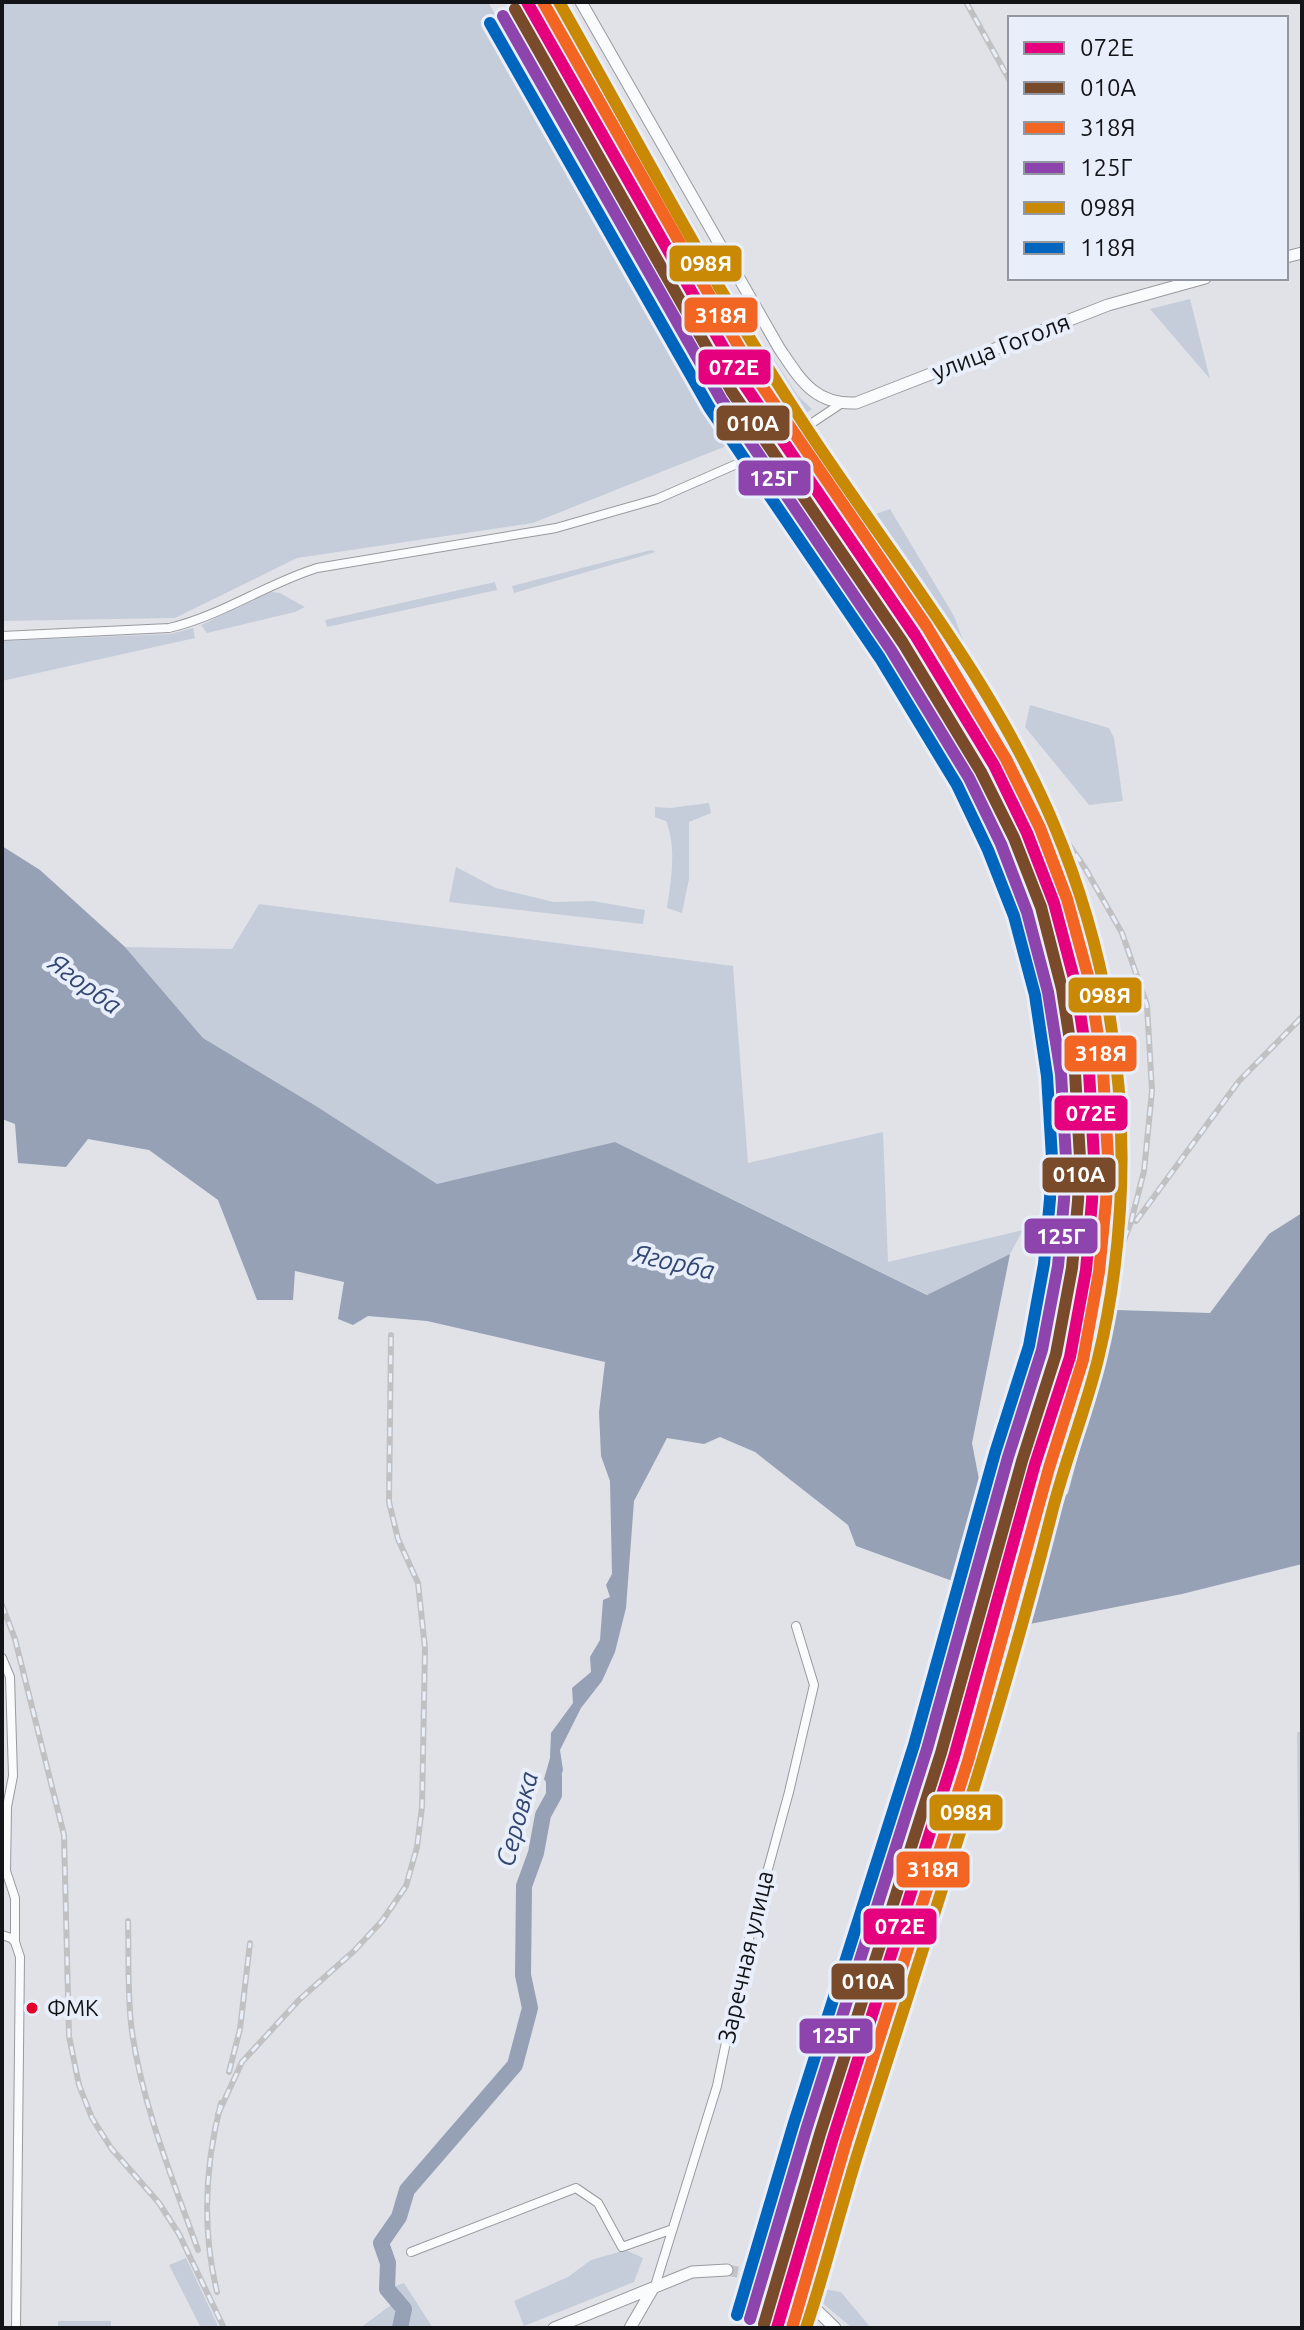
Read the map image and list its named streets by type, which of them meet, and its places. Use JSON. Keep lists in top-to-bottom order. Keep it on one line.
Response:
{"streets":{"street":["улица Гоголя","Заречная улица"]},"water":["Ягорба","Серовка"],"places":["ФМК"],"lines":["transit line 072Е","transit line 318Я","transit line 098Я","transit line 010А","transit line 125Г","transit line 118Я"],"legend":["072Е","010А","318Я","125Г","098Я","118Я"]}
